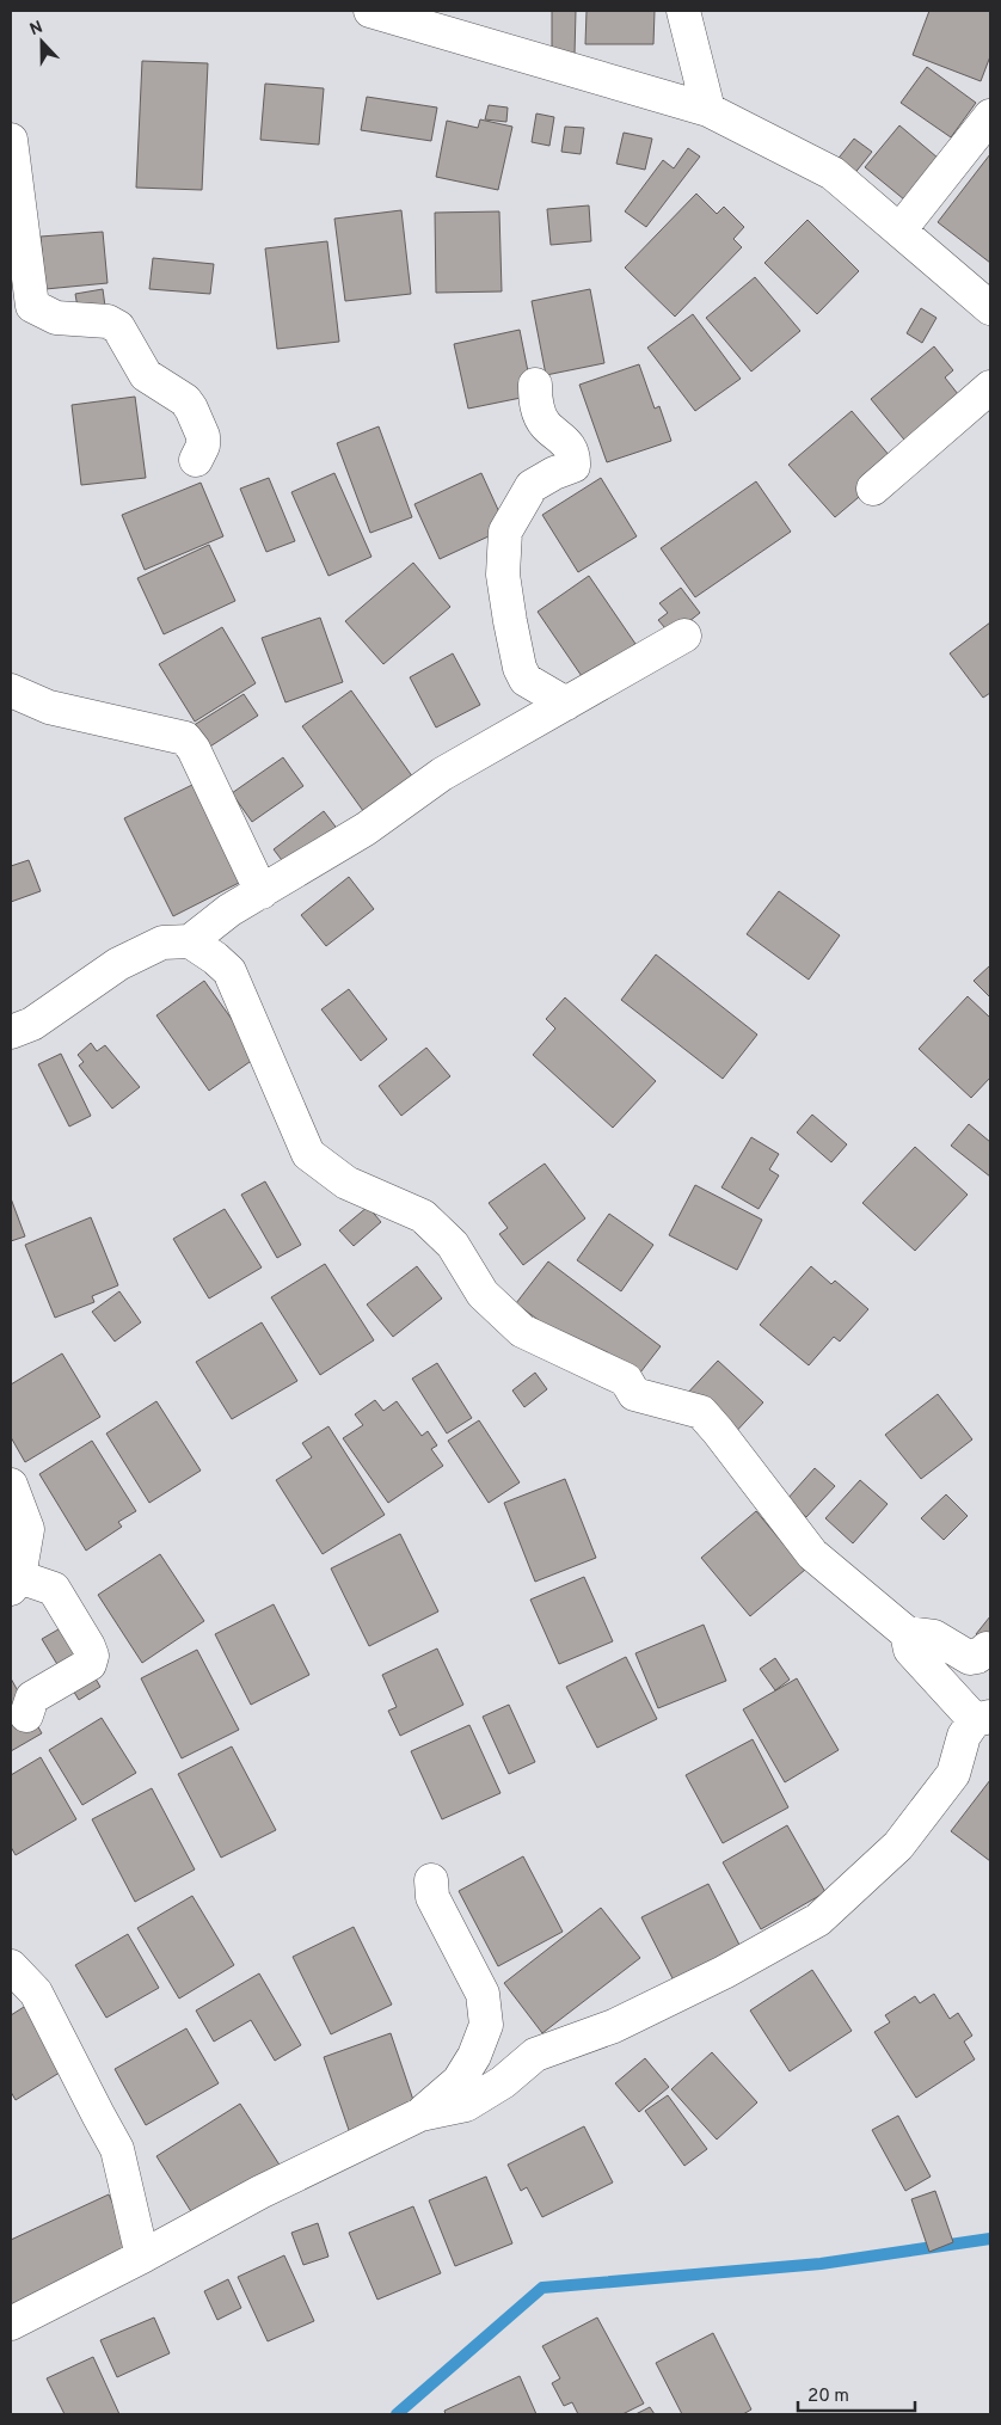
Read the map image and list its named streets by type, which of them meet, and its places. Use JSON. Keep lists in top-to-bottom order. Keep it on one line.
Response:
{"scale_bar":"20 m","north":"top"}
